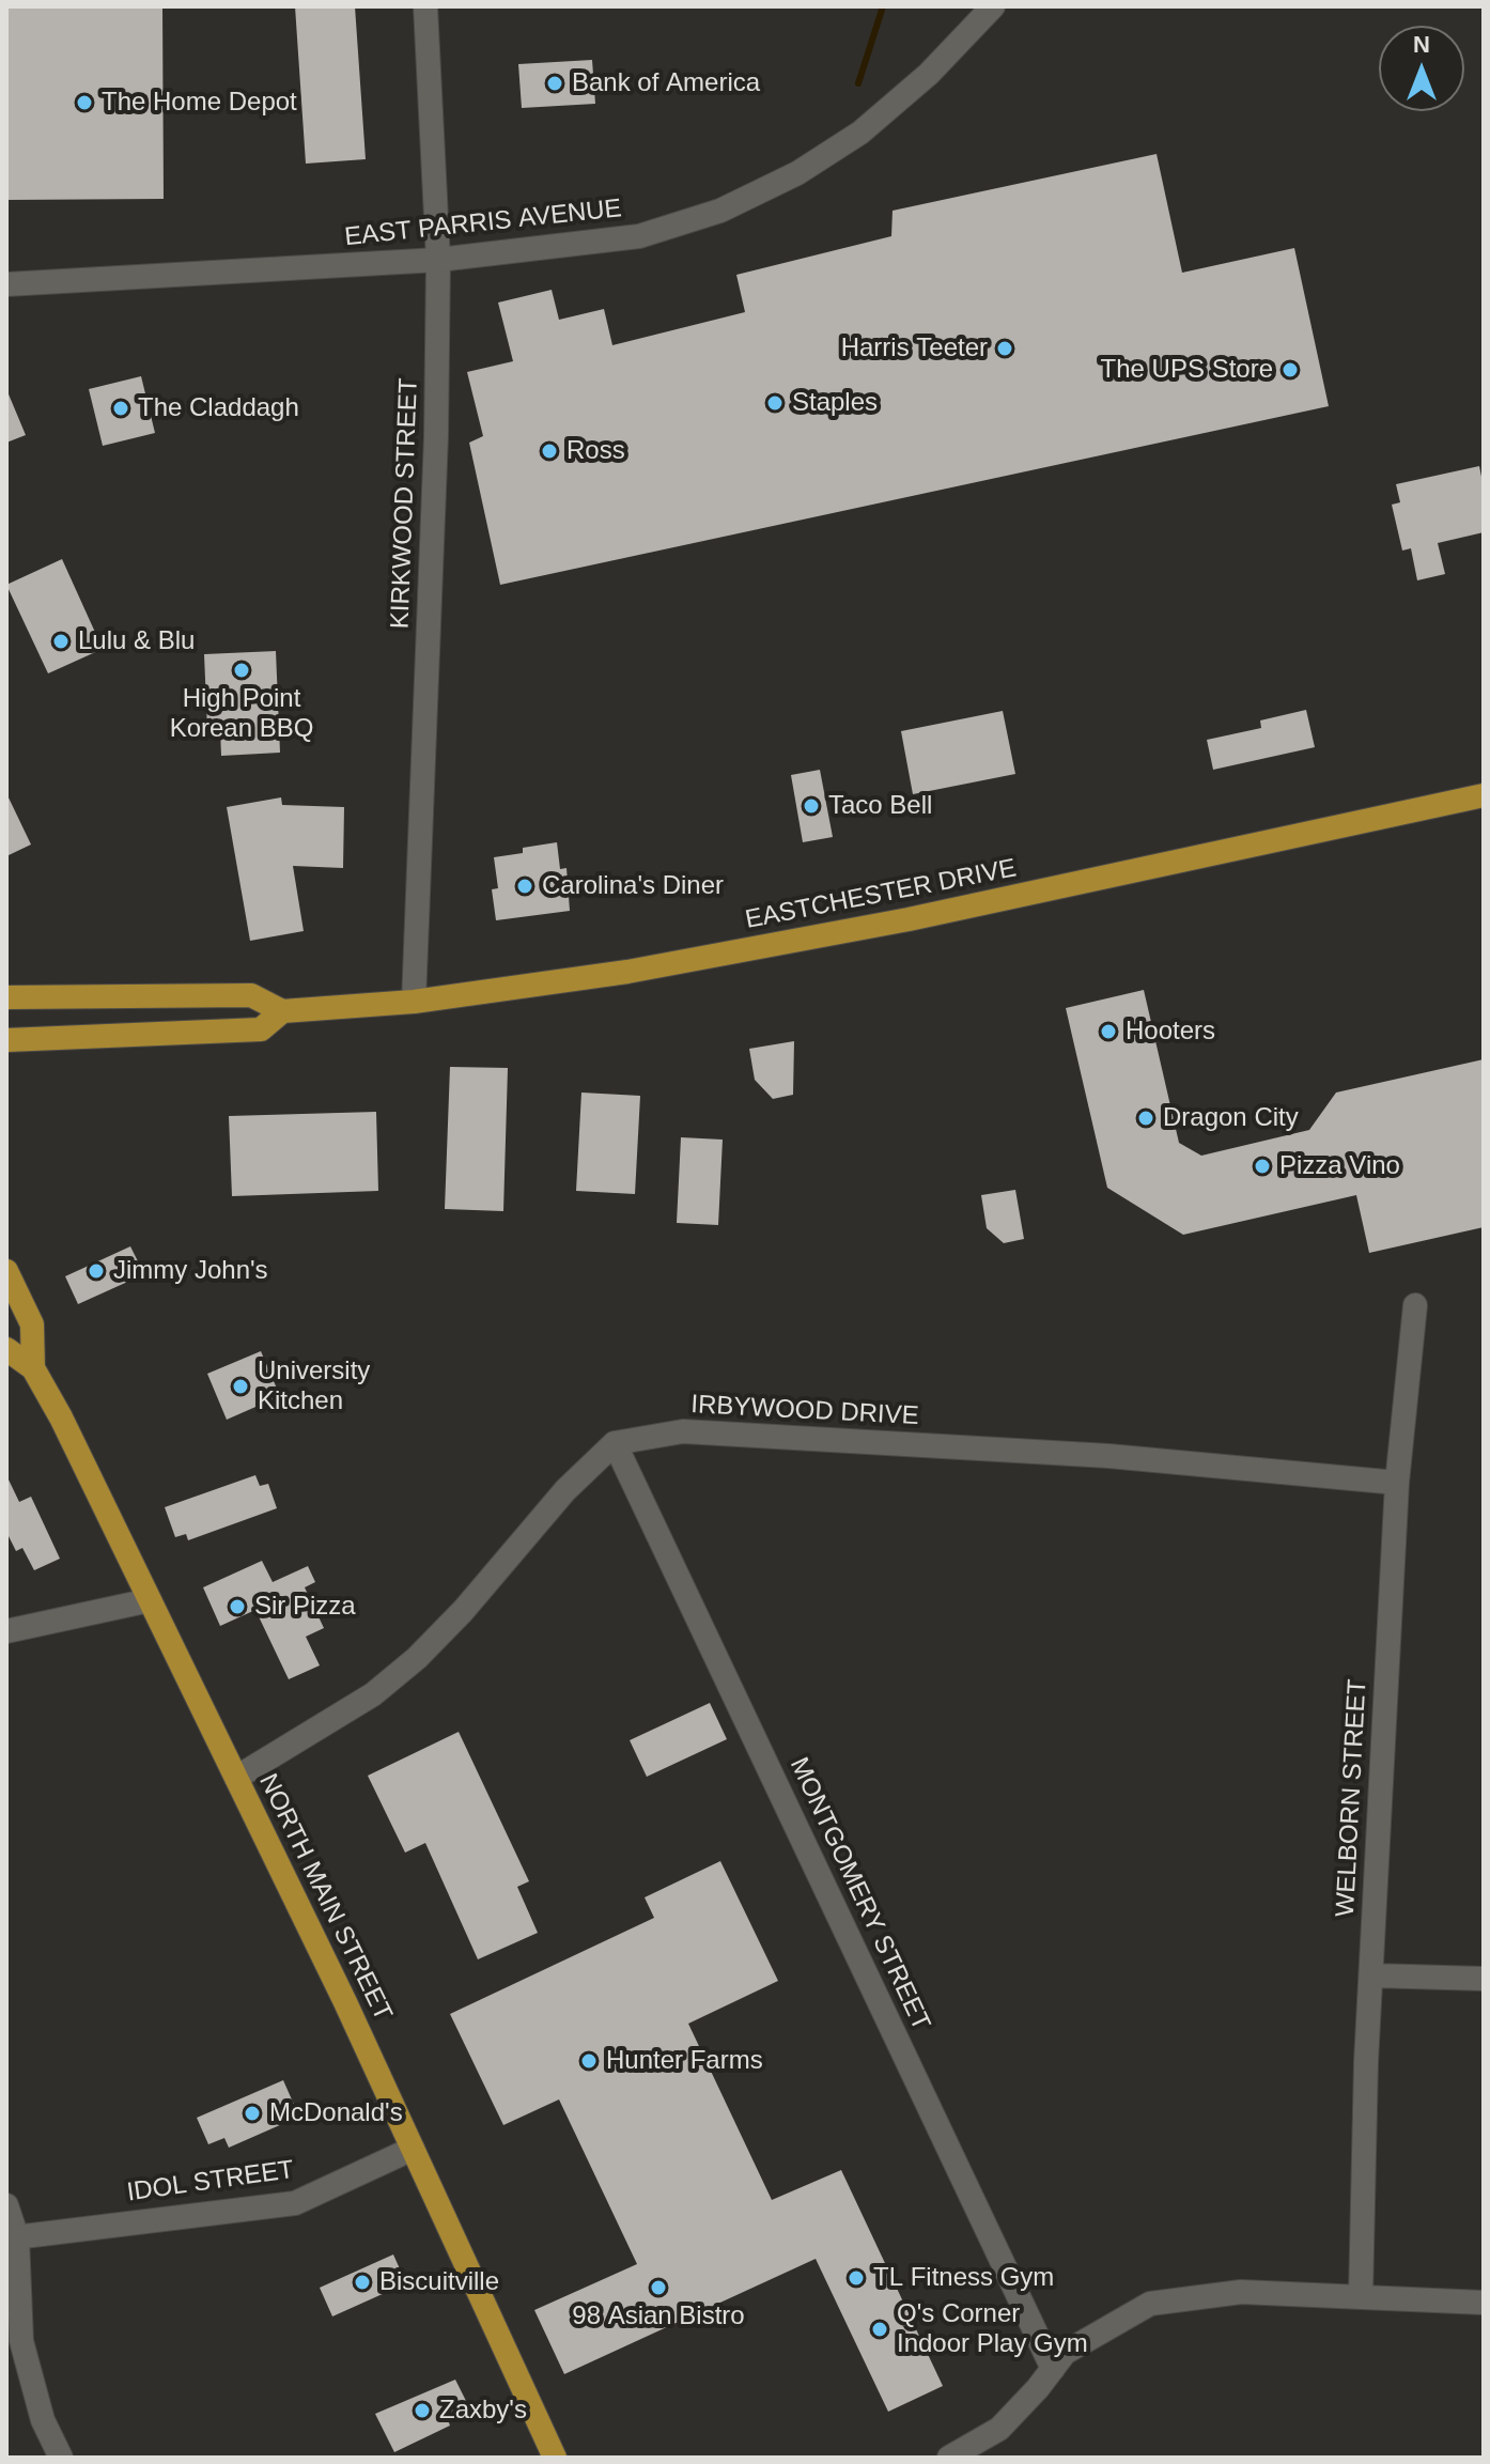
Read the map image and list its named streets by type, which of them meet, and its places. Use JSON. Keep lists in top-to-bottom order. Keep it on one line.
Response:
{"streets":{"main road":["EASTCHESTER DRIVE","NORTH MAIN STREET"],"street":["EAST PARRIS AVENUE","KIRKWOOD STREET","IRBYWOOD DRIVE","WELBORN STREET","MONTGOMERY STREET","IDOL STREET"]},"crossings":[["EAST PARRIS AVENUE","KIRKWOOD STREET"],["KIRKWOOD STREET","EASTCHESTER DRIVE"],["IRBYWOOD DRIVE","WELBORN STREET"],["IRBYWOOD DRIVE","MONTGOMERY STREET"],["NORTH MAIN STREET","IDOL STREET"]],"places":["Bank of America","The Home Depot","Harris Teeter","The UPS Store","Staples","The Claddagh","Ross","Lulu & Blu","High Point Korean BBQ","Taco Bell","Carolina's Diner","Hooters","Dragon City","Pizza Vino","Jimmy John's","University Kitchen","Sir Pizza","Hunter Farms","McDonald's","TL Fitness Gym","Biscuitville","98 Asian Bistro","Q's Corner Indoor Play Gym","Zaxby's"],"north":"top"}
